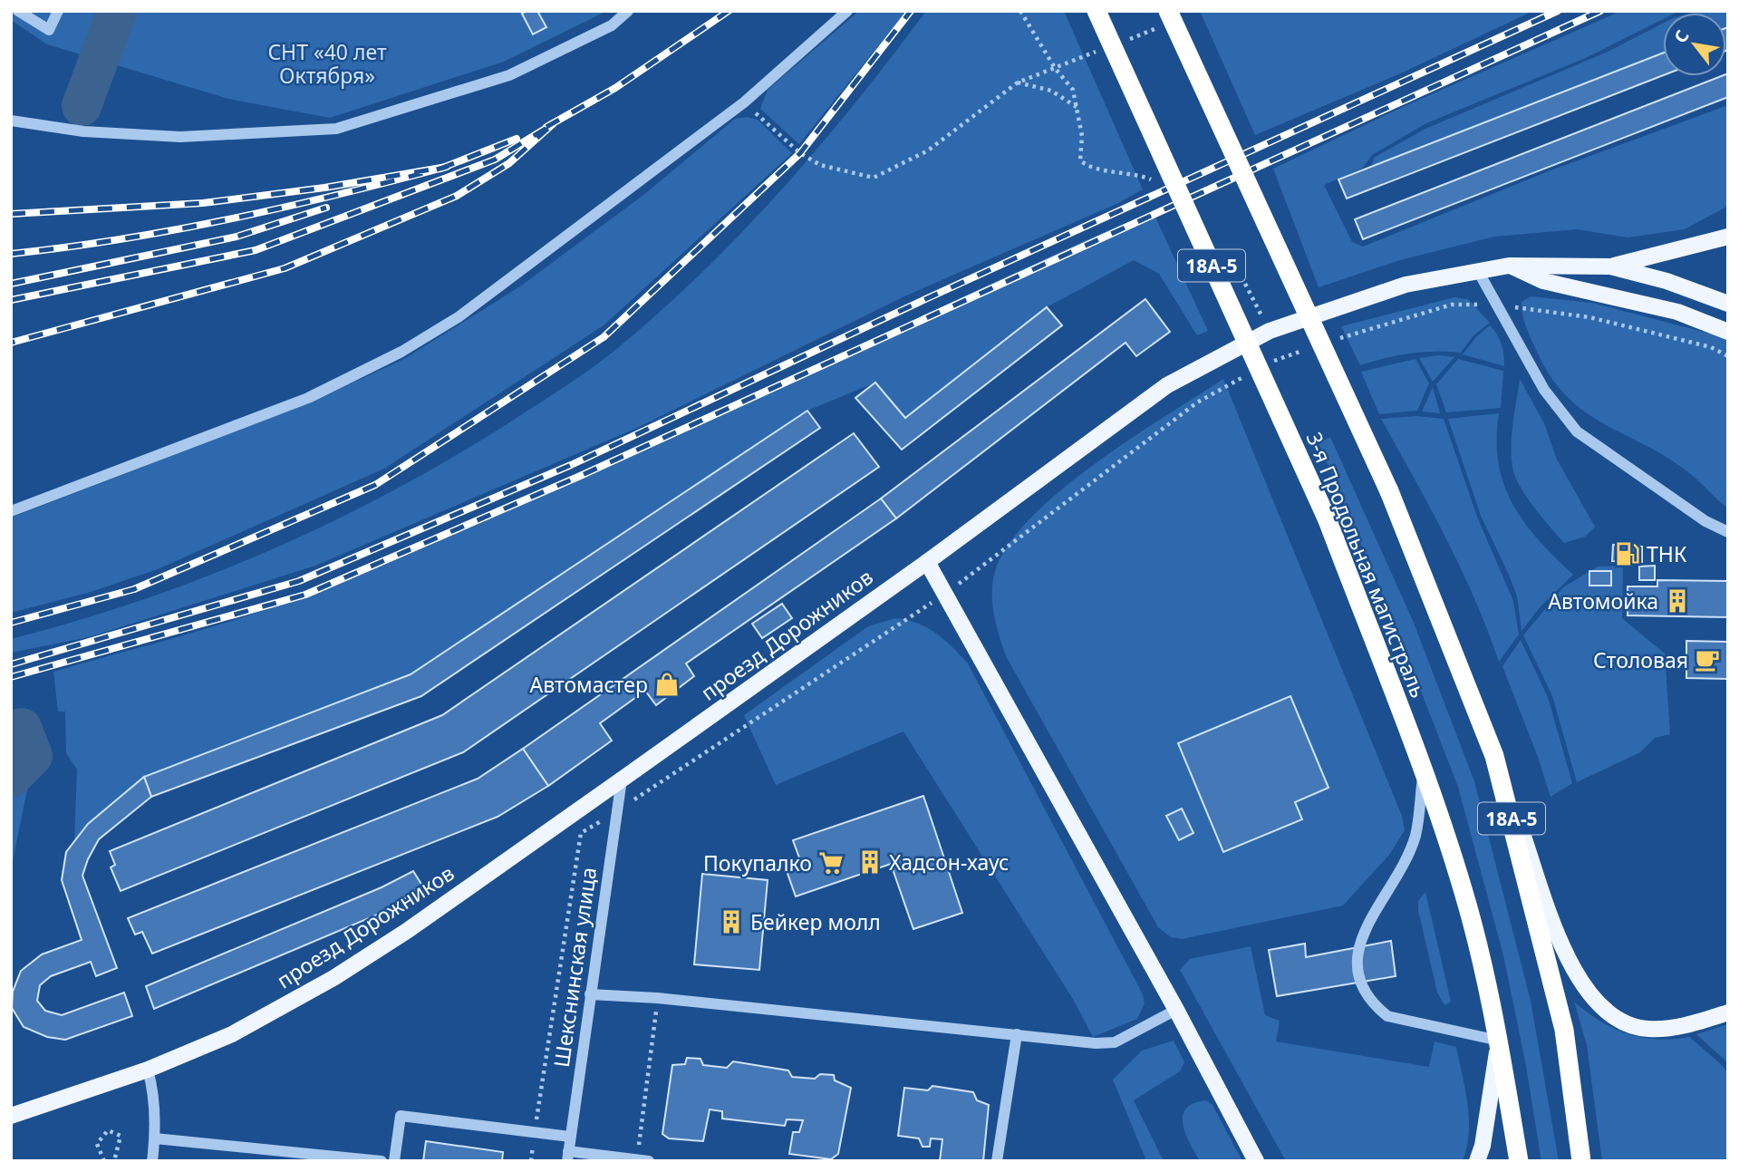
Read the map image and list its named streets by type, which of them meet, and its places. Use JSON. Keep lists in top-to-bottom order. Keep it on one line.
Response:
{"streets":{"highway":["18А-5","3-я Продольная магистраль"],"main road":["проезд Дорожников"],"street":["Шекснинская улица"]},"crossings":[["проезд Дорожников","Шекснинская улица"]],"parks":["СНТ «40 лет Октября»"],"places":{"fuel station":["ТНК"],"building":["Автомойка","Хадсон-хаус","Бейкер молл"],"cafe":["Столовая"],"shop":["Автомастер"],"supermarket":["Покупалко"]},"north":"top left"}
